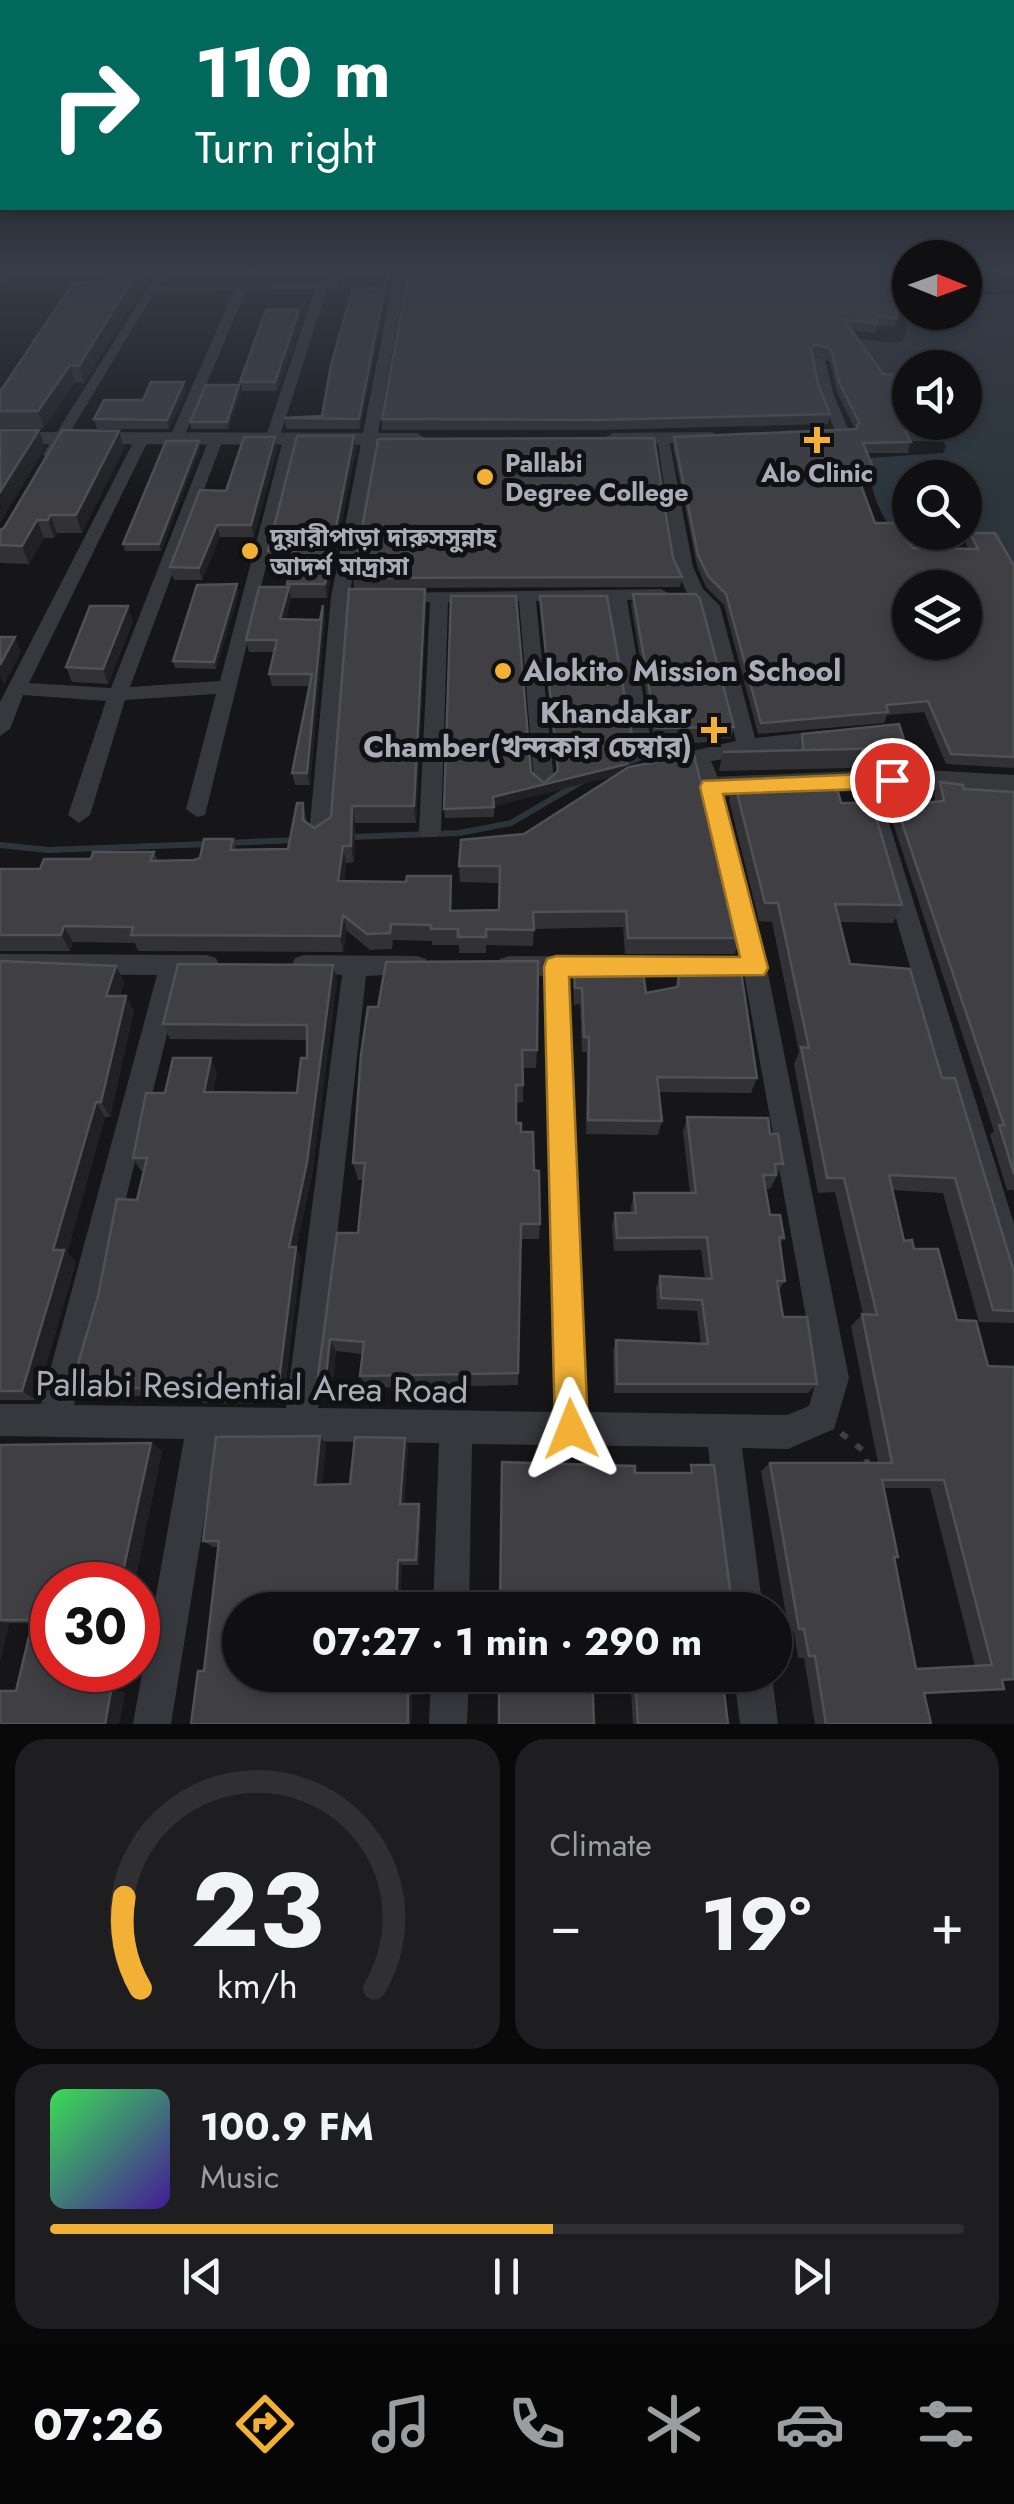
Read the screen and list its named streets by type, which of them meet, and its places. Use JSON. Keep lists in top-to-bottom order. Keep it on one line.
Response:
{"streets":{"street":["Pallabi Residential Area Road"]},"places":{"health":["Alo Clinic","Khandakar Chamber(খন্দকার চেম্বার)"],"other":["Pallabi Degree College","দুয়ারীপাড়া দারুসসুন্নাহ আদর্শ মাদ্রাসা","Alokito Mission School"]},"north":"right","page":{"turn":["110 m","Turn right"],"limit":"30","trip":"07:27 · 1 min · 290 m","tile":"Climate","heat":["−","19°","+"],"song":["100.9 FM","Music"],"tabs":"07:26","gauge":["23","km/h"]}}
